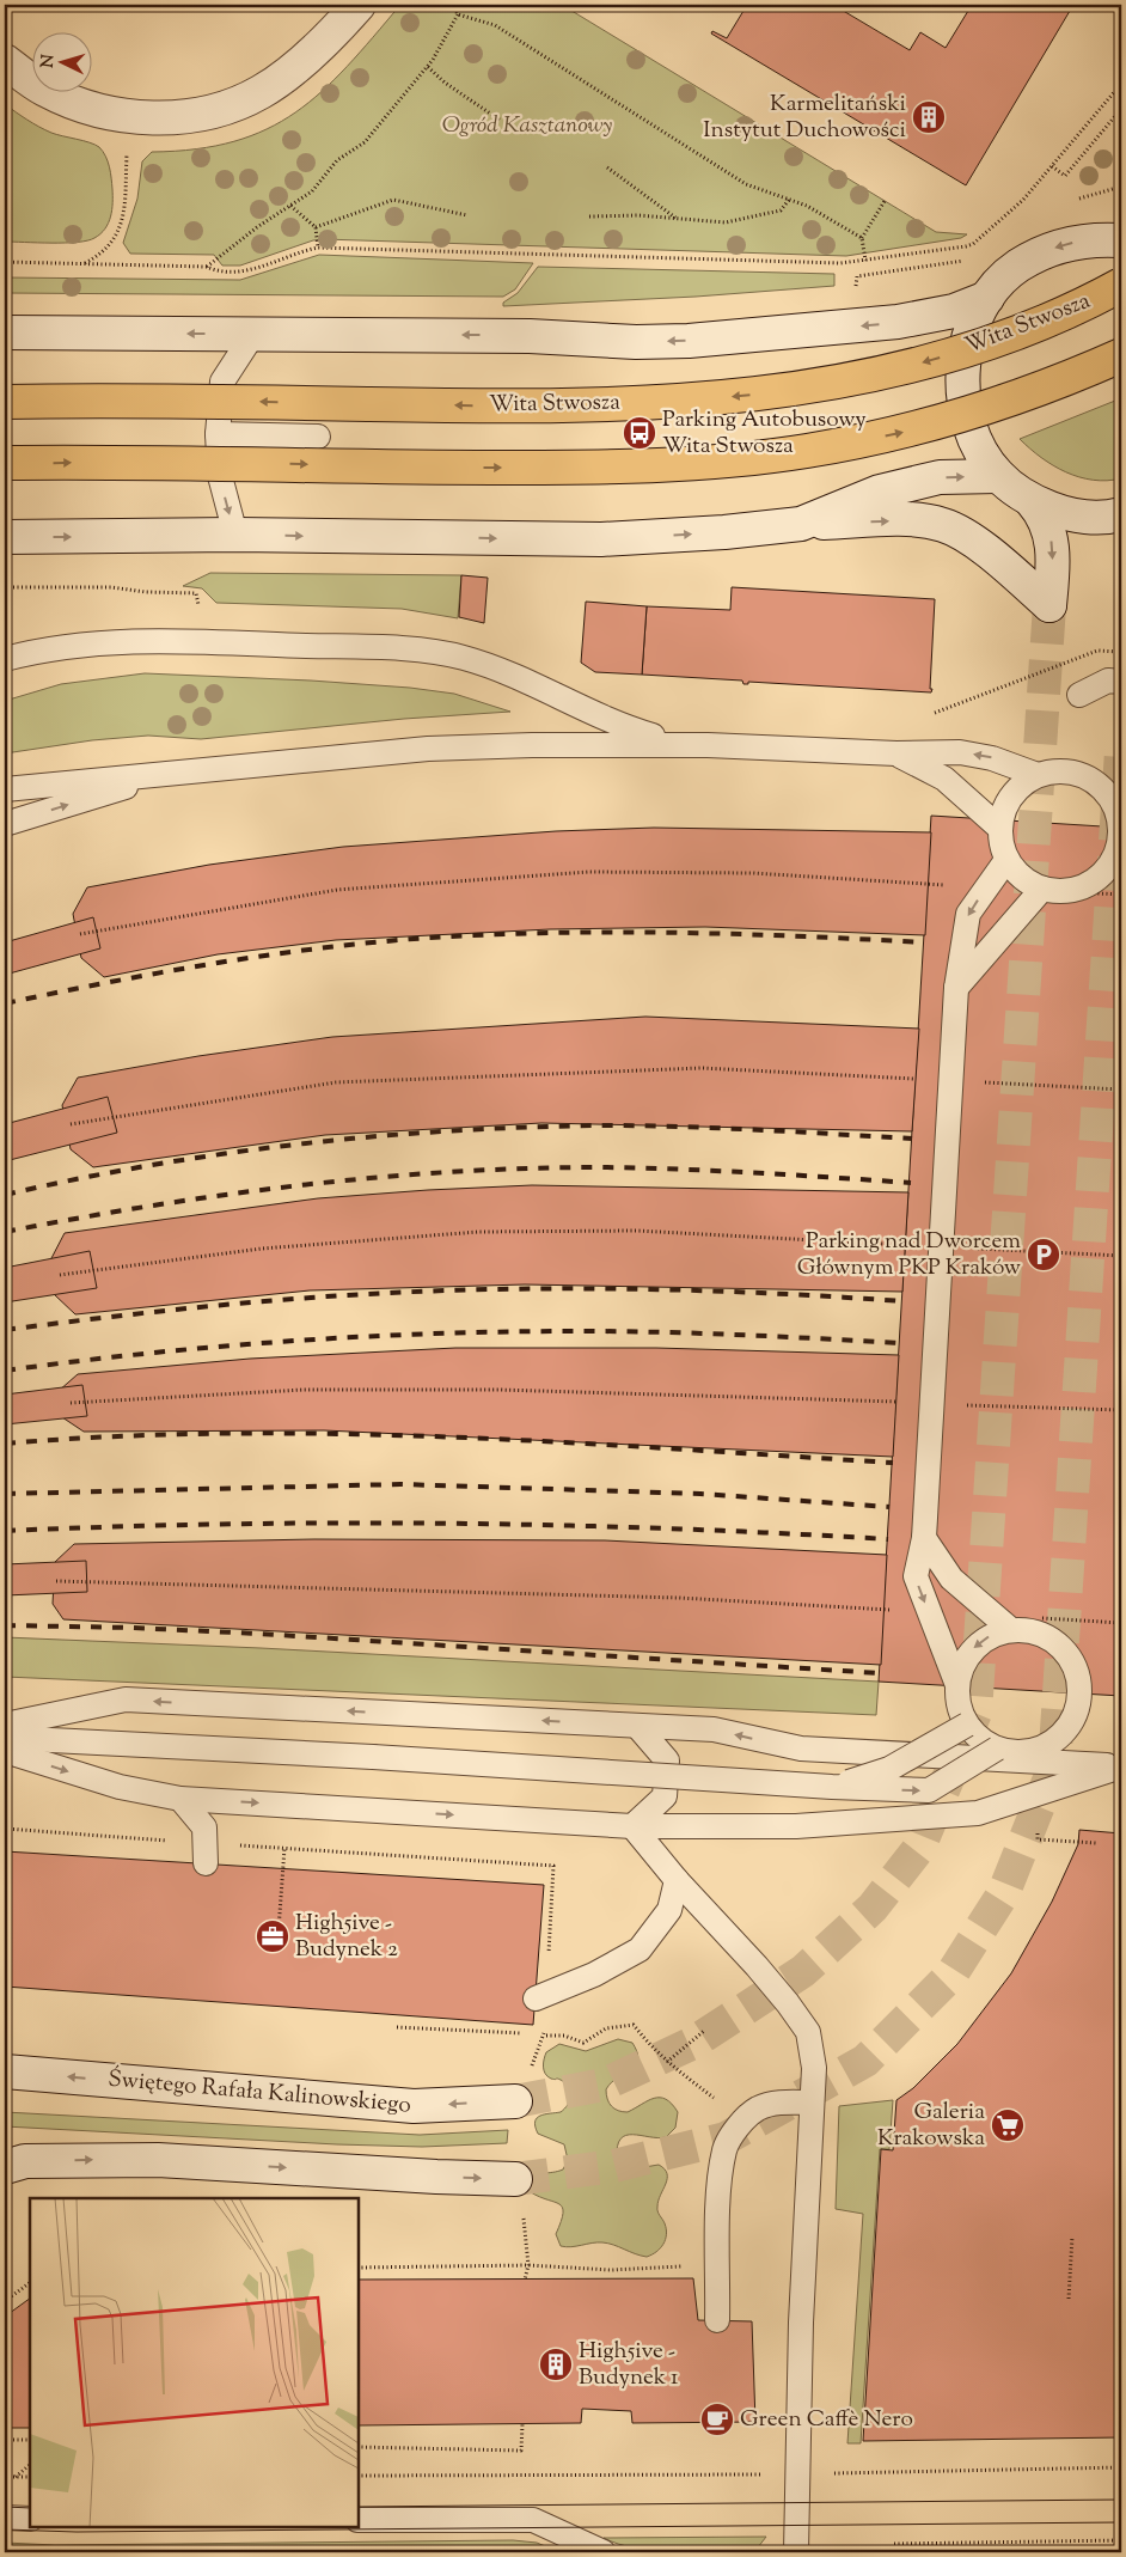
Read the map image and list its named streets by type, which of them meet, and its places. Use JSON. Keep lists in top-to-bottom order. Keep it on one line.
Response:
{"streets":{"main road":["Wita Stwosza"],"street":["Świętego Rafała Kalinowskiego"]},"parks":["Ogród Kasztanowy"],"places":{"building":["Karmelitański Instytut Duchowości","High5ive - Budynek 1"],"bus stop":["Parking Autobusowy Wita Stwosza"],"parking":["Parking nad Dworcem Głównym PKP Kraków"],"office":["High5ive - Budynek 2"],"supermarket":["Galeria Krakowska"],"cafe":["Green Caffè Nero"]},"north":"left"}
